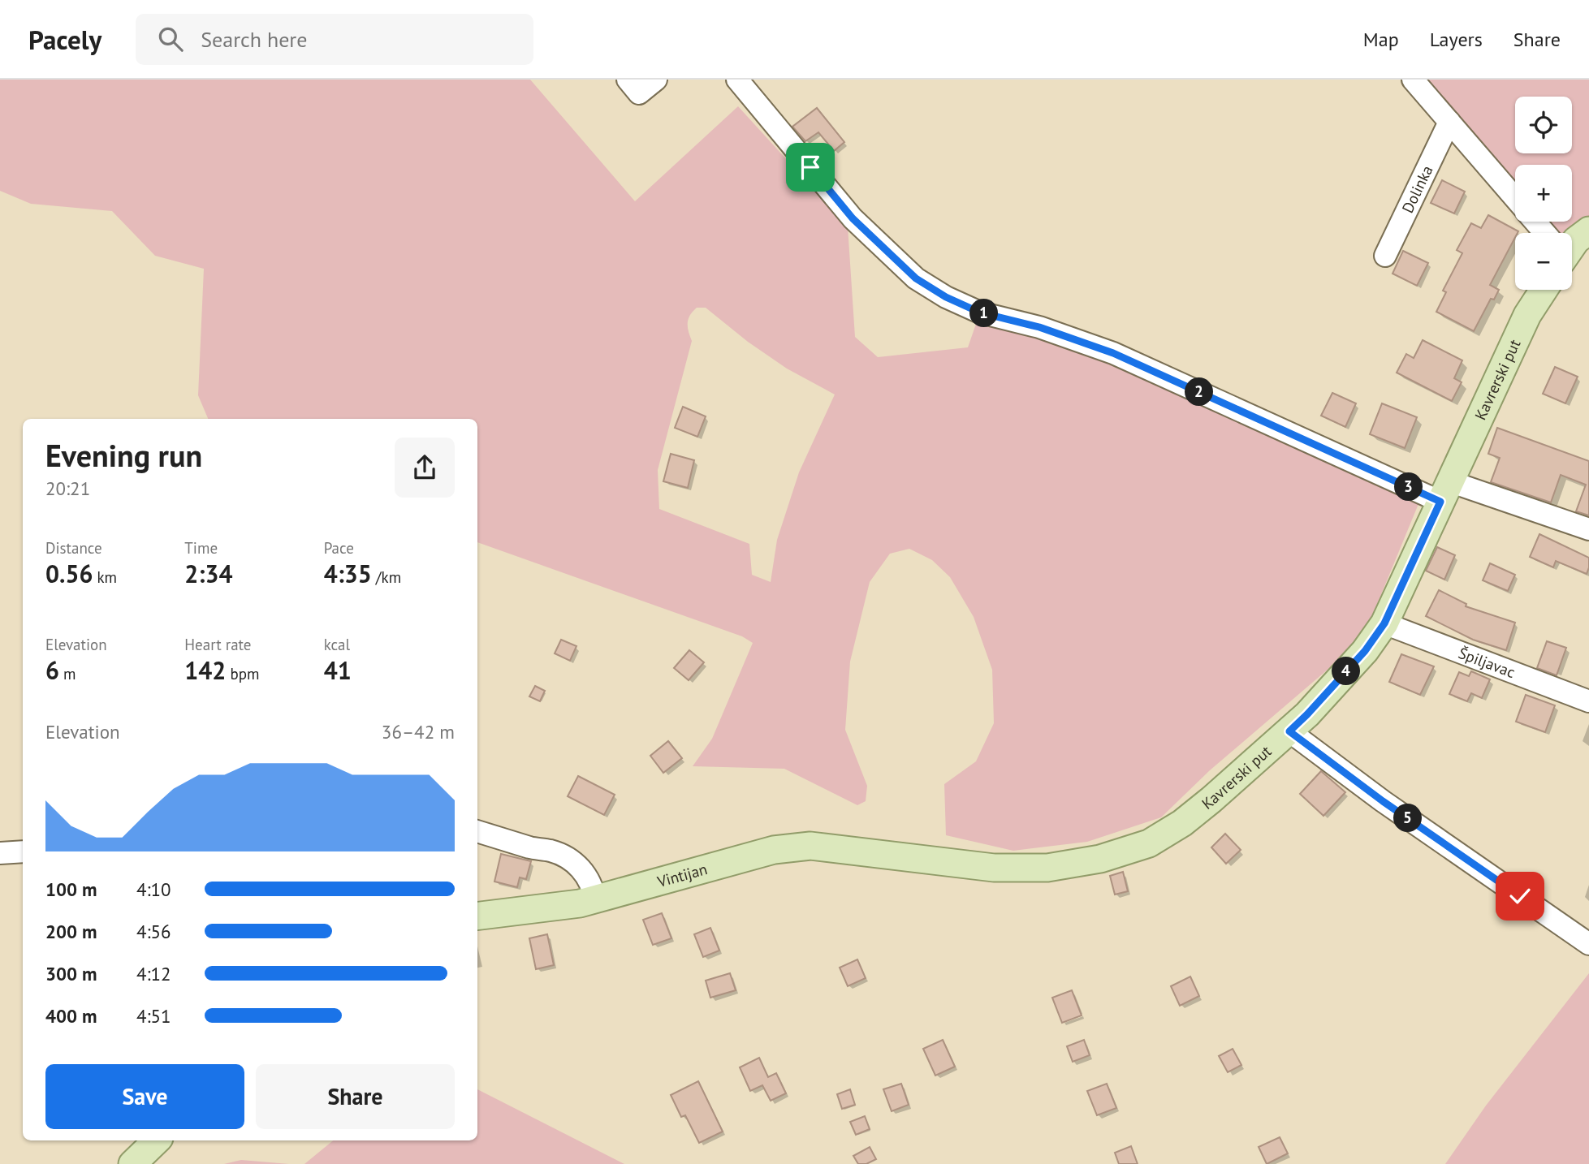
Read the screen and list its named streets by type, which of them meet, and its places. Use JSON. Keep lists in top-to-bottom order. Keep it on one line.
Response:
{"streets":{"main road":["Kavrerski put","Vintijan"],"street":["Dolinka","Špiljavac"]},"crossings":[["Kavrerski put","Špiljavac"],["Kavrerski put","Vintijan"]],"page":{"header":"Pacely","search":"Search here","nav":["Map","Layers","Share"],"map_buttons":["+","−"],"pins":["1","2","3","4","5"],"heading":["Evening run","20:21"],"stats":[["Distance","0.56 km"],["Time","2:34"],["Pace","4:35 /km"],["Elevation","6 m"],["Heart rate","142 bpm"],["kcal","41"]],"chart":["Elevation","36–42 m"],"list":[{"name":"100 m","note":"4:10"},{"name":"200 m","note":"4:56"},{"name":"300 m","note":"4:12"},{"name":"400 m","note":"4:51"}],"buttons":["Save","Share"]}}
